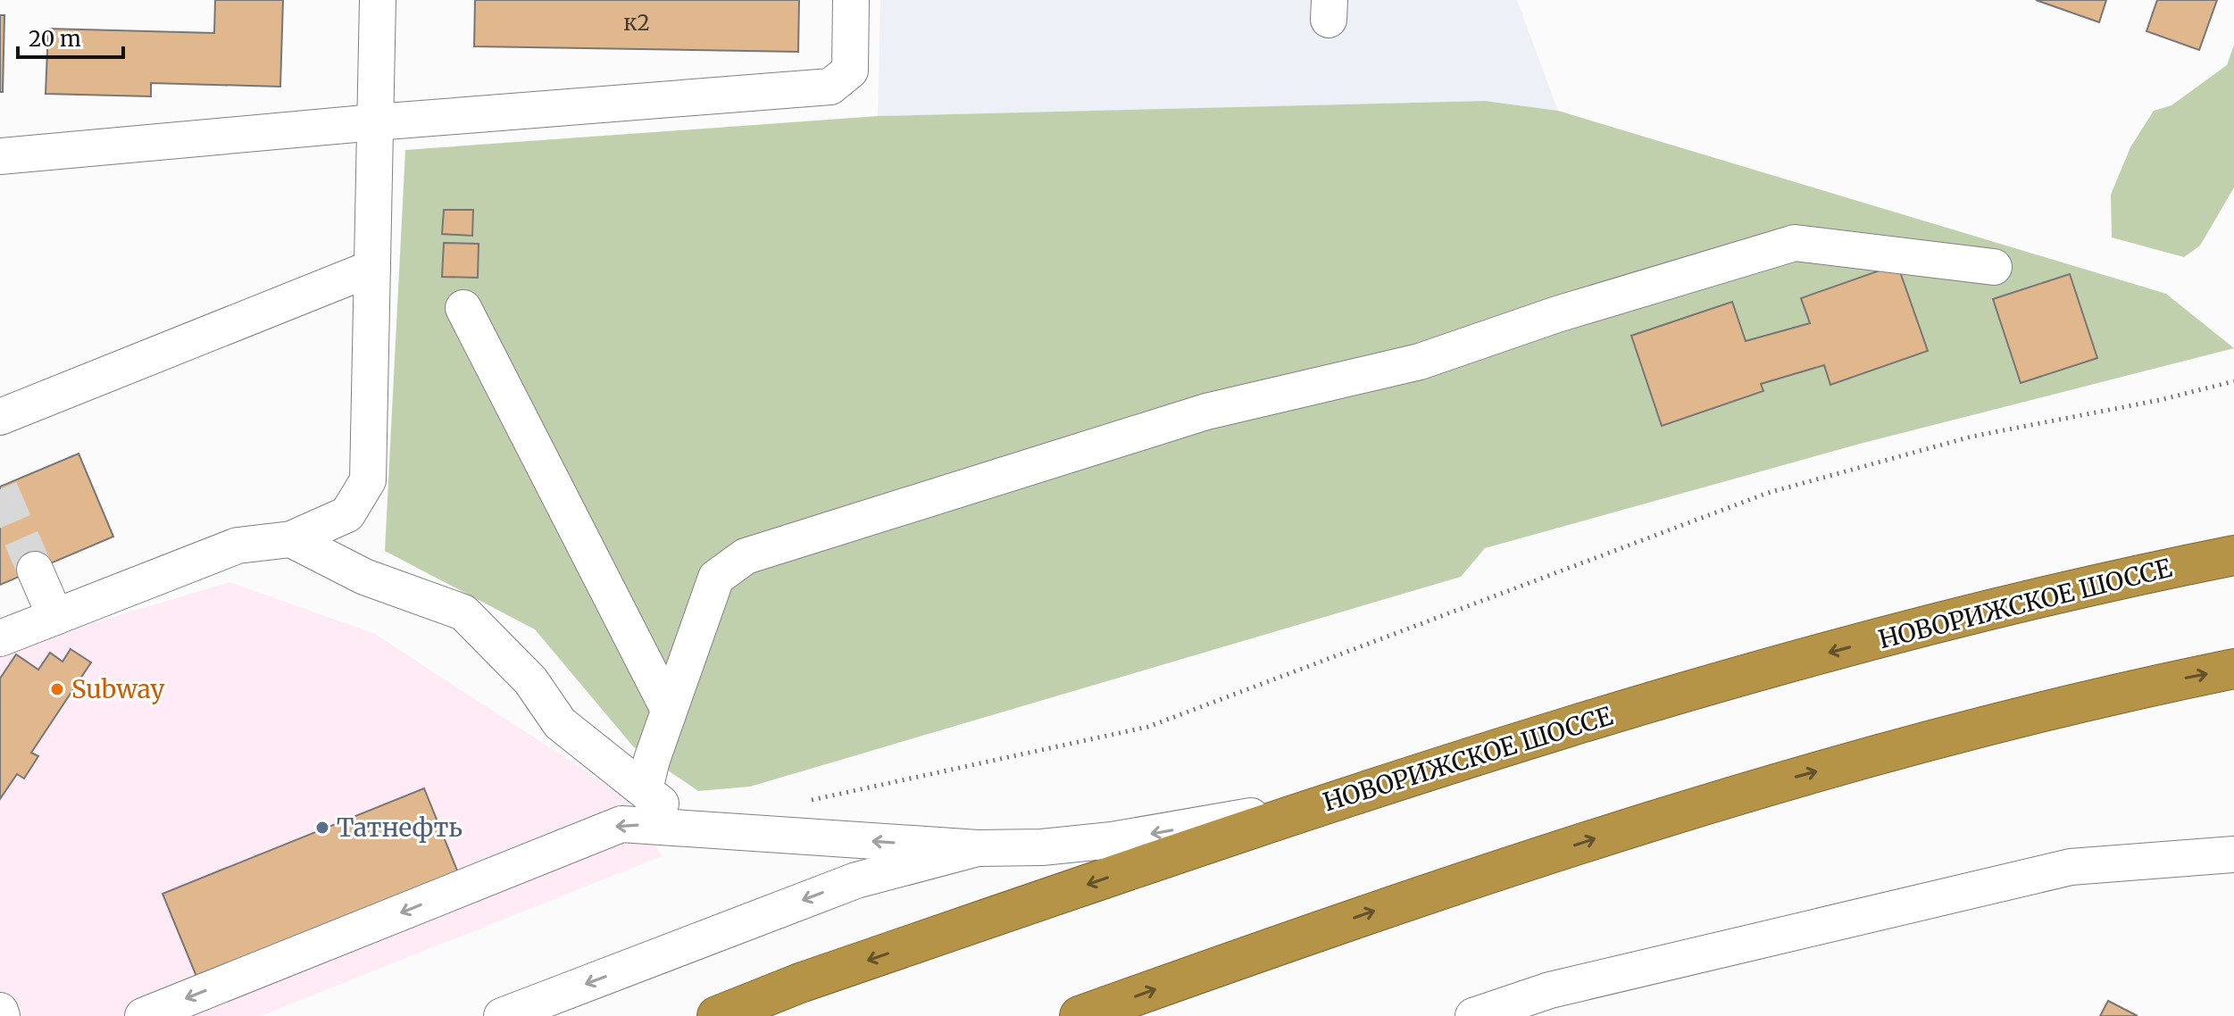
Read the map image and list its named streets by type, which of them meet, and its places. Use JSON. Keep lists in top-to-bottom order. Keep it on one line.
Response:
{"streets":{"highway":["НОВОРИЖСКОЕ ШОССЕ"]},"places":["Subway","Татнефть"],"house_numbers":["к2"],"scale_bar":"20 m"}
